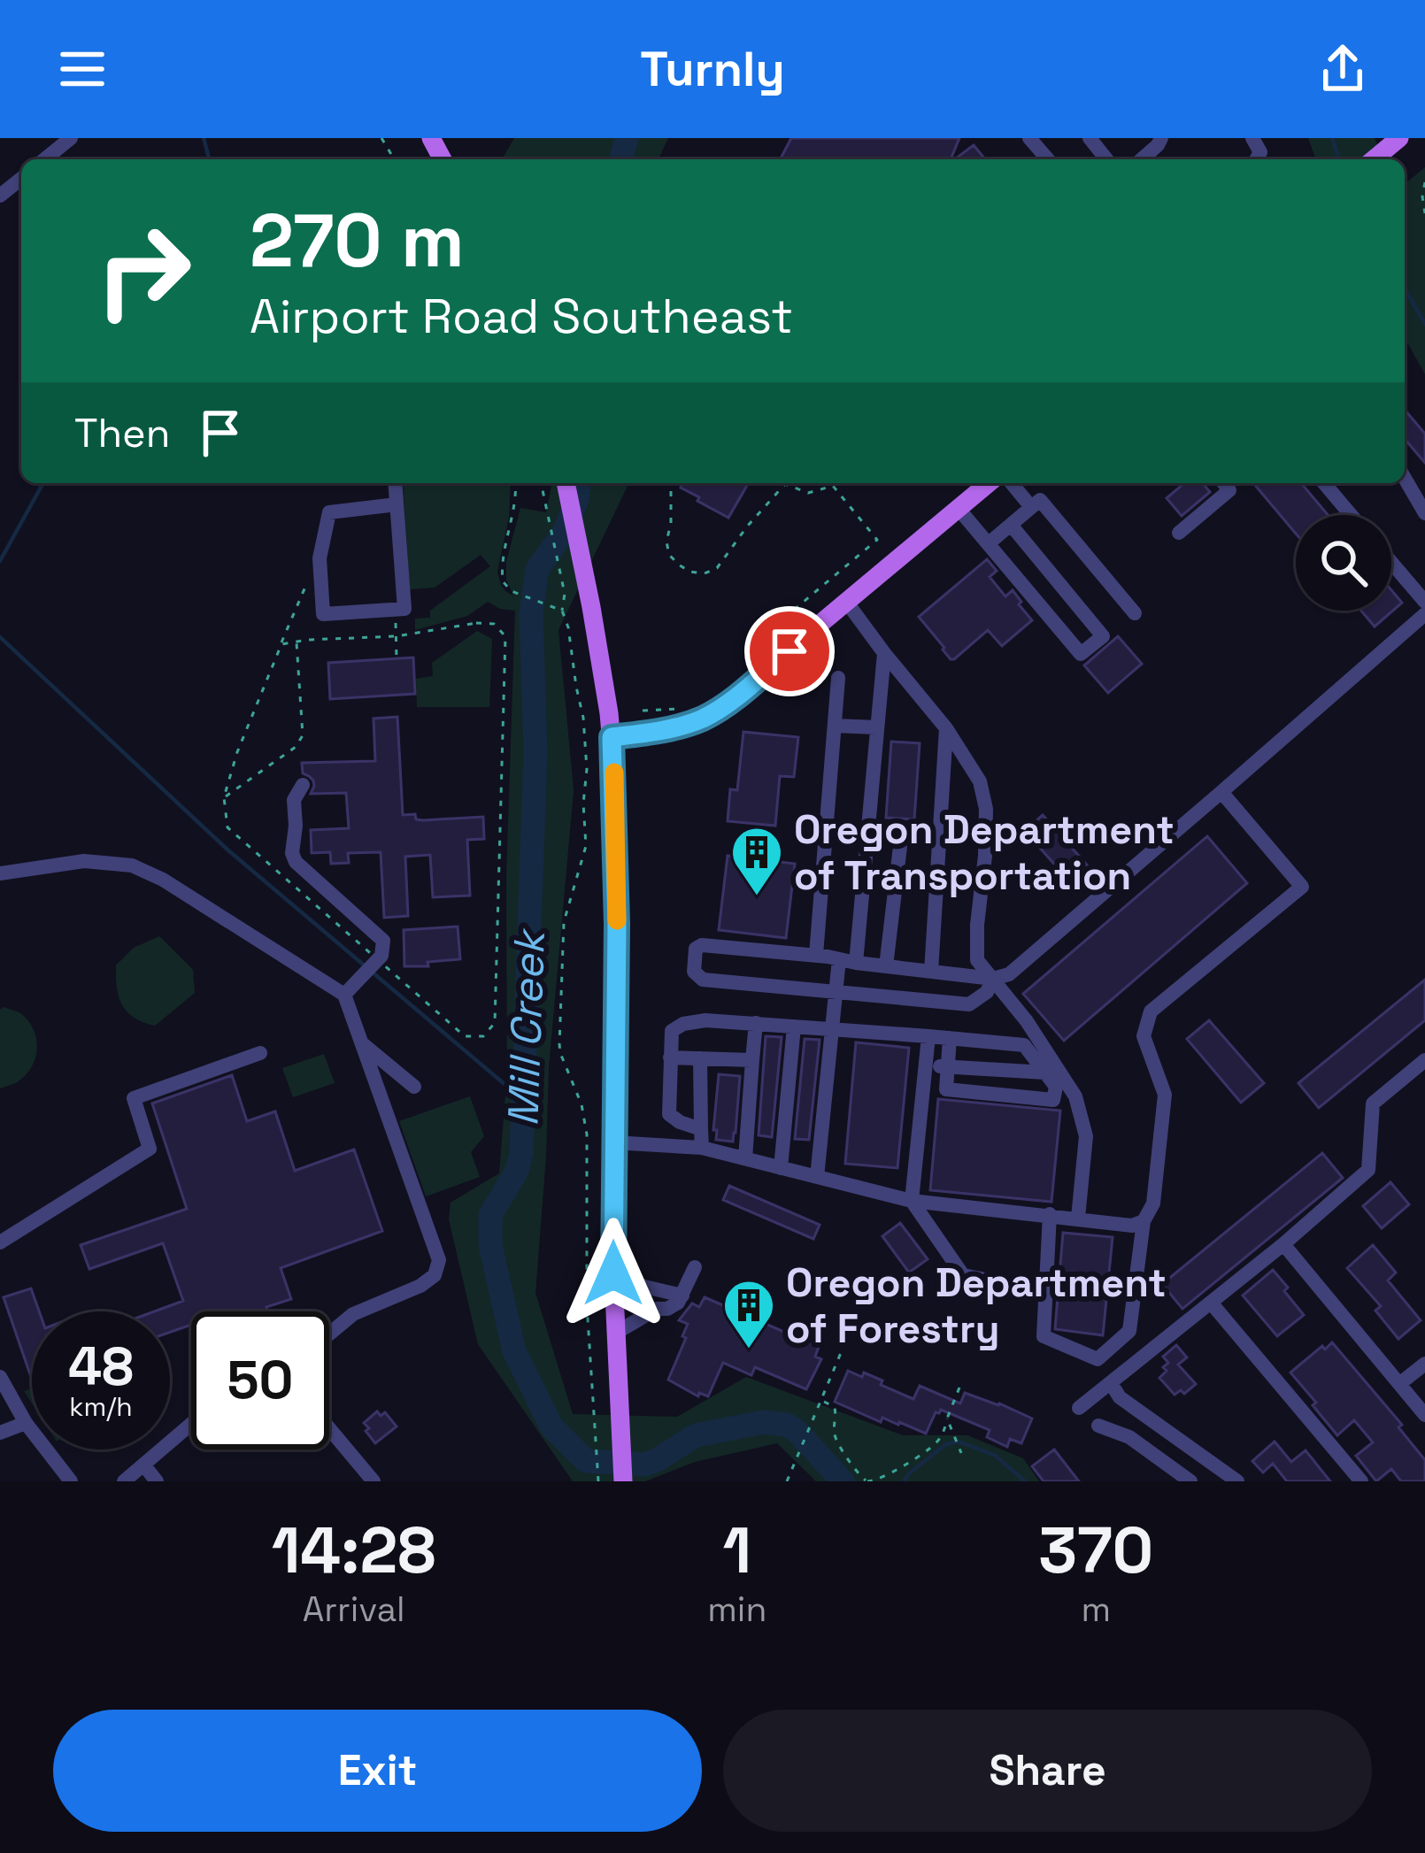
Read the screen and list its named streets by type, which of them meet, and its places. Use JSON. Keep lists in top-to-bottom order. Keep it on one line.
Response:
{"water":["Mill Creek"],"places":{"building":["Oregon Department of Transportation","Oregon Department of Forestry"]},"page":{"header":"Turnly","turn":["270 m","Airport Road Southeast"],"then":"Then","speed":"48 km/h","limit":"50","eta":["14:28","Arrival","1","min","370","m"],"buttons":["Exit","Share"]}}
